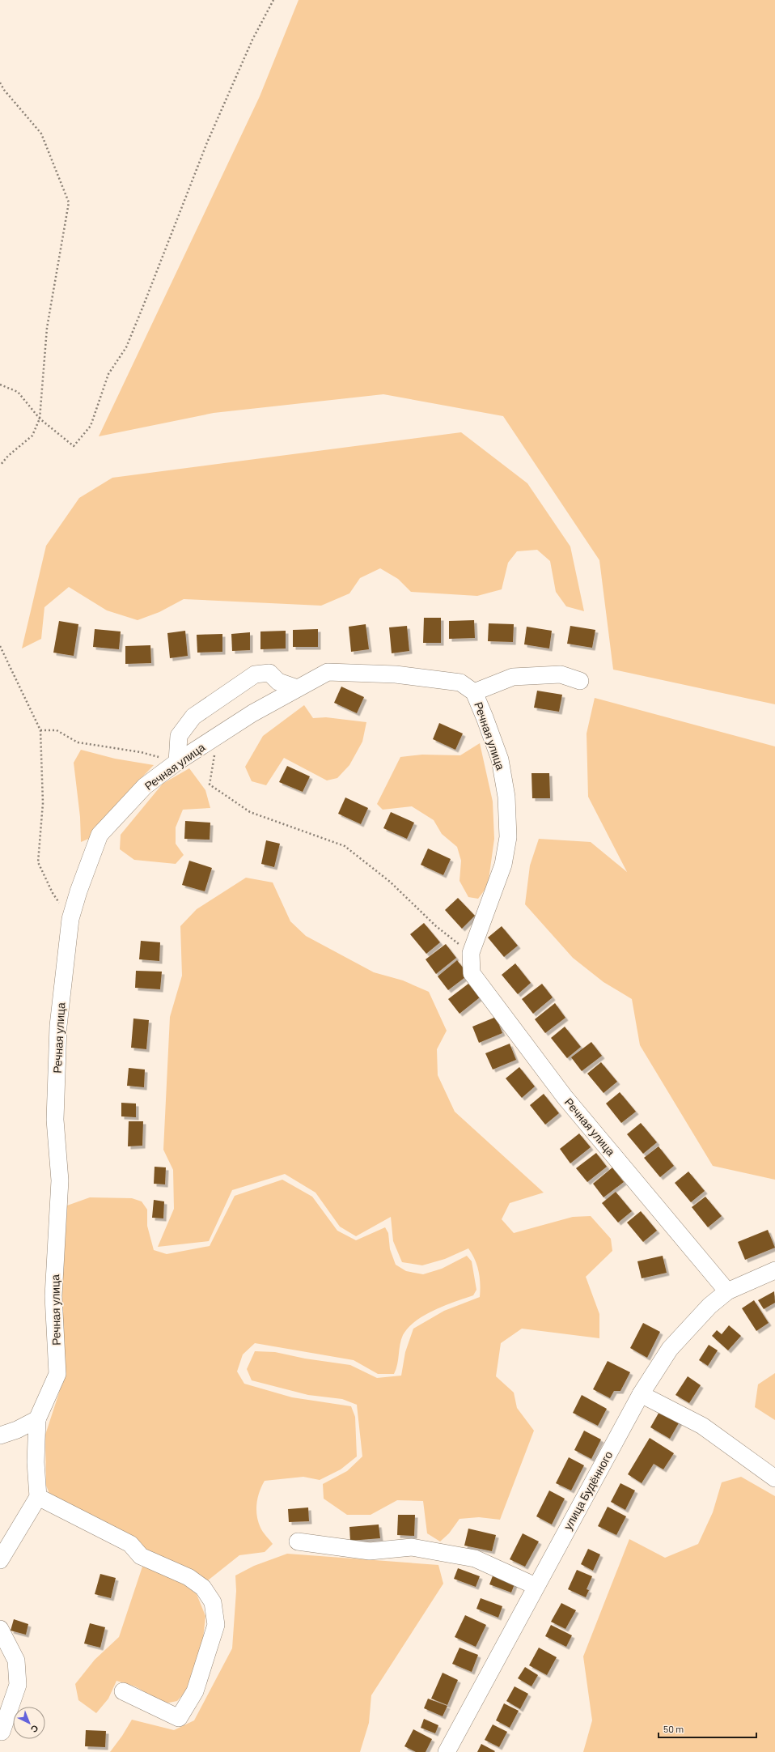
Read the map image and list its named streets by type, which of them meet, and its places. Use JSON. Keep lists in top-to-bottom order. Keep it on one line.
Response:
{"streets":{"street":["Речная улица","улица Будённого"]},"crossings":[["Речная улица","улица Будённого"]],"scale_bar":"50 m","north":"bottom right"}
